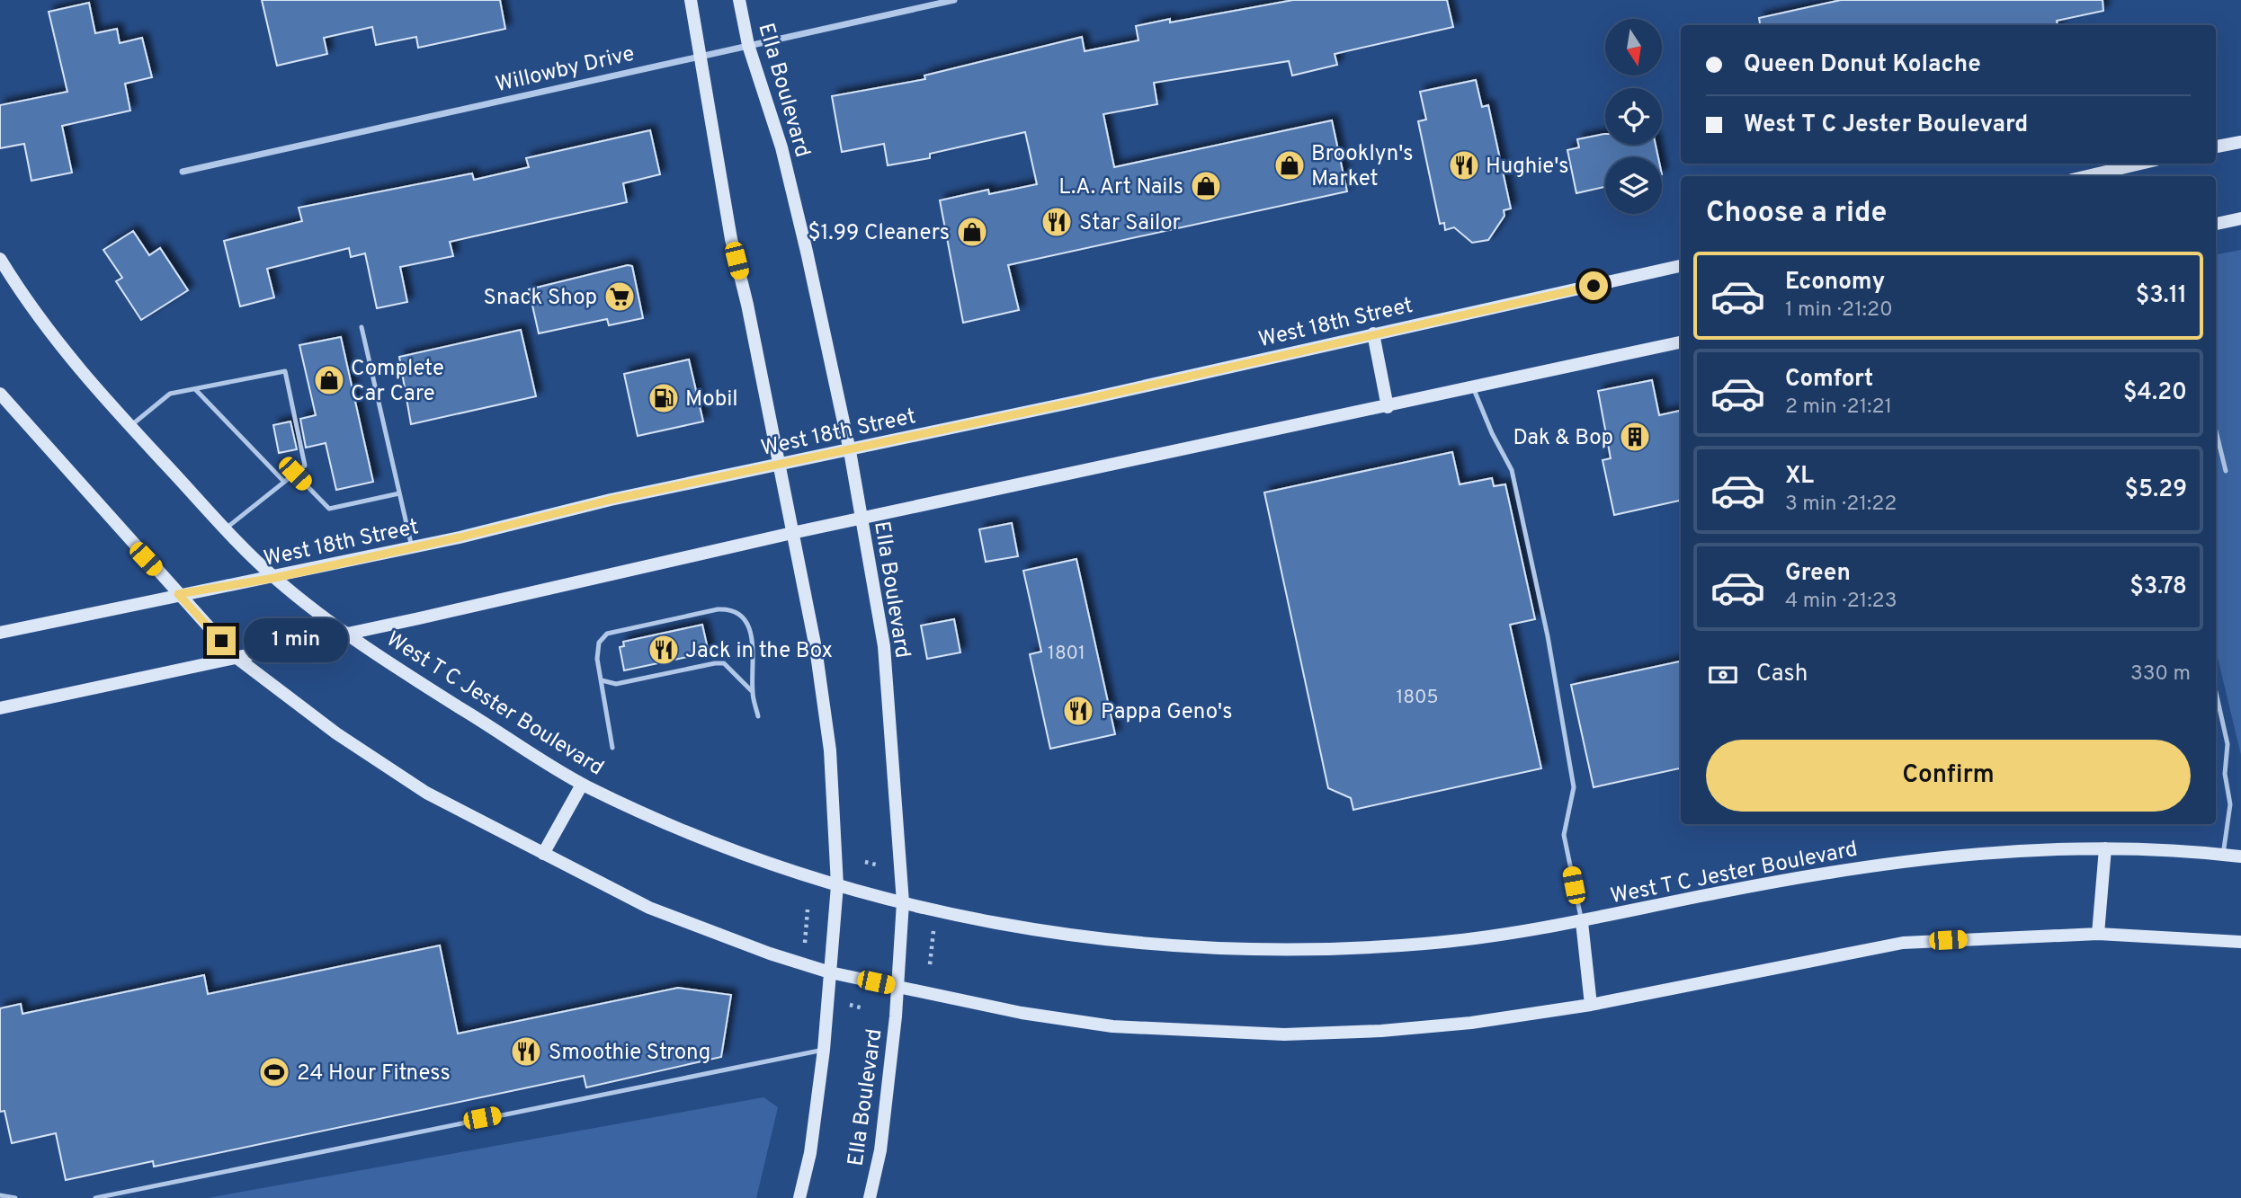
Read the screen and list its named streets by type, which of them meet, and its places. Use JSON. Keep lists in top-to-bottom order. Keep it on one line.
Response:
{"streets":{"main road":["Ella Boulevard","West 18th Street","West T C Jester Boulevard"],"street":["Willowby Drive"]},"crossings":[["Willowby Drive","Ella Boulevard"],["Ella Boulevard","West 18th Street"],["Ella Boulevard","West T C Jester Boulevard"],["West 18th Street","West T C Jester Boulevard"]],"places":{"shop":["Brooklyn's Market","L.A. Art Nails","$1.99 Cleaners","Complete Car Care"],"restaurant":["Hughie's","Star Sailor","Jack in the Box","Pappa Geno's","Smoothie Strong"],"supermarket":["Snack Shop"],"fuel station":["Mobil"],"building":["Dak & Bop"],"sports":["24 Hour Fitness"]},"house_numbers":["1801","1805"],"north":"bottom","page":{"banner":["Queen Donut Kolache","West T C Jester Boulevard"],"heading":"Choose a ride","list":[{"name":"Economy","note":"1 min · 21:20","value":"$3.11"},{"name":"Comfort","note":"2 min · 21:21","value":"$4.20"},{"name":"XL","note":"3 min · 21:22","value":"$5.29"},{"name":"Green","note":"4 min · 21:23","value":"$3.78"}],"bubble":"1 min","pay":["Cash","330 m"],"buttons":"Confirm"}}
